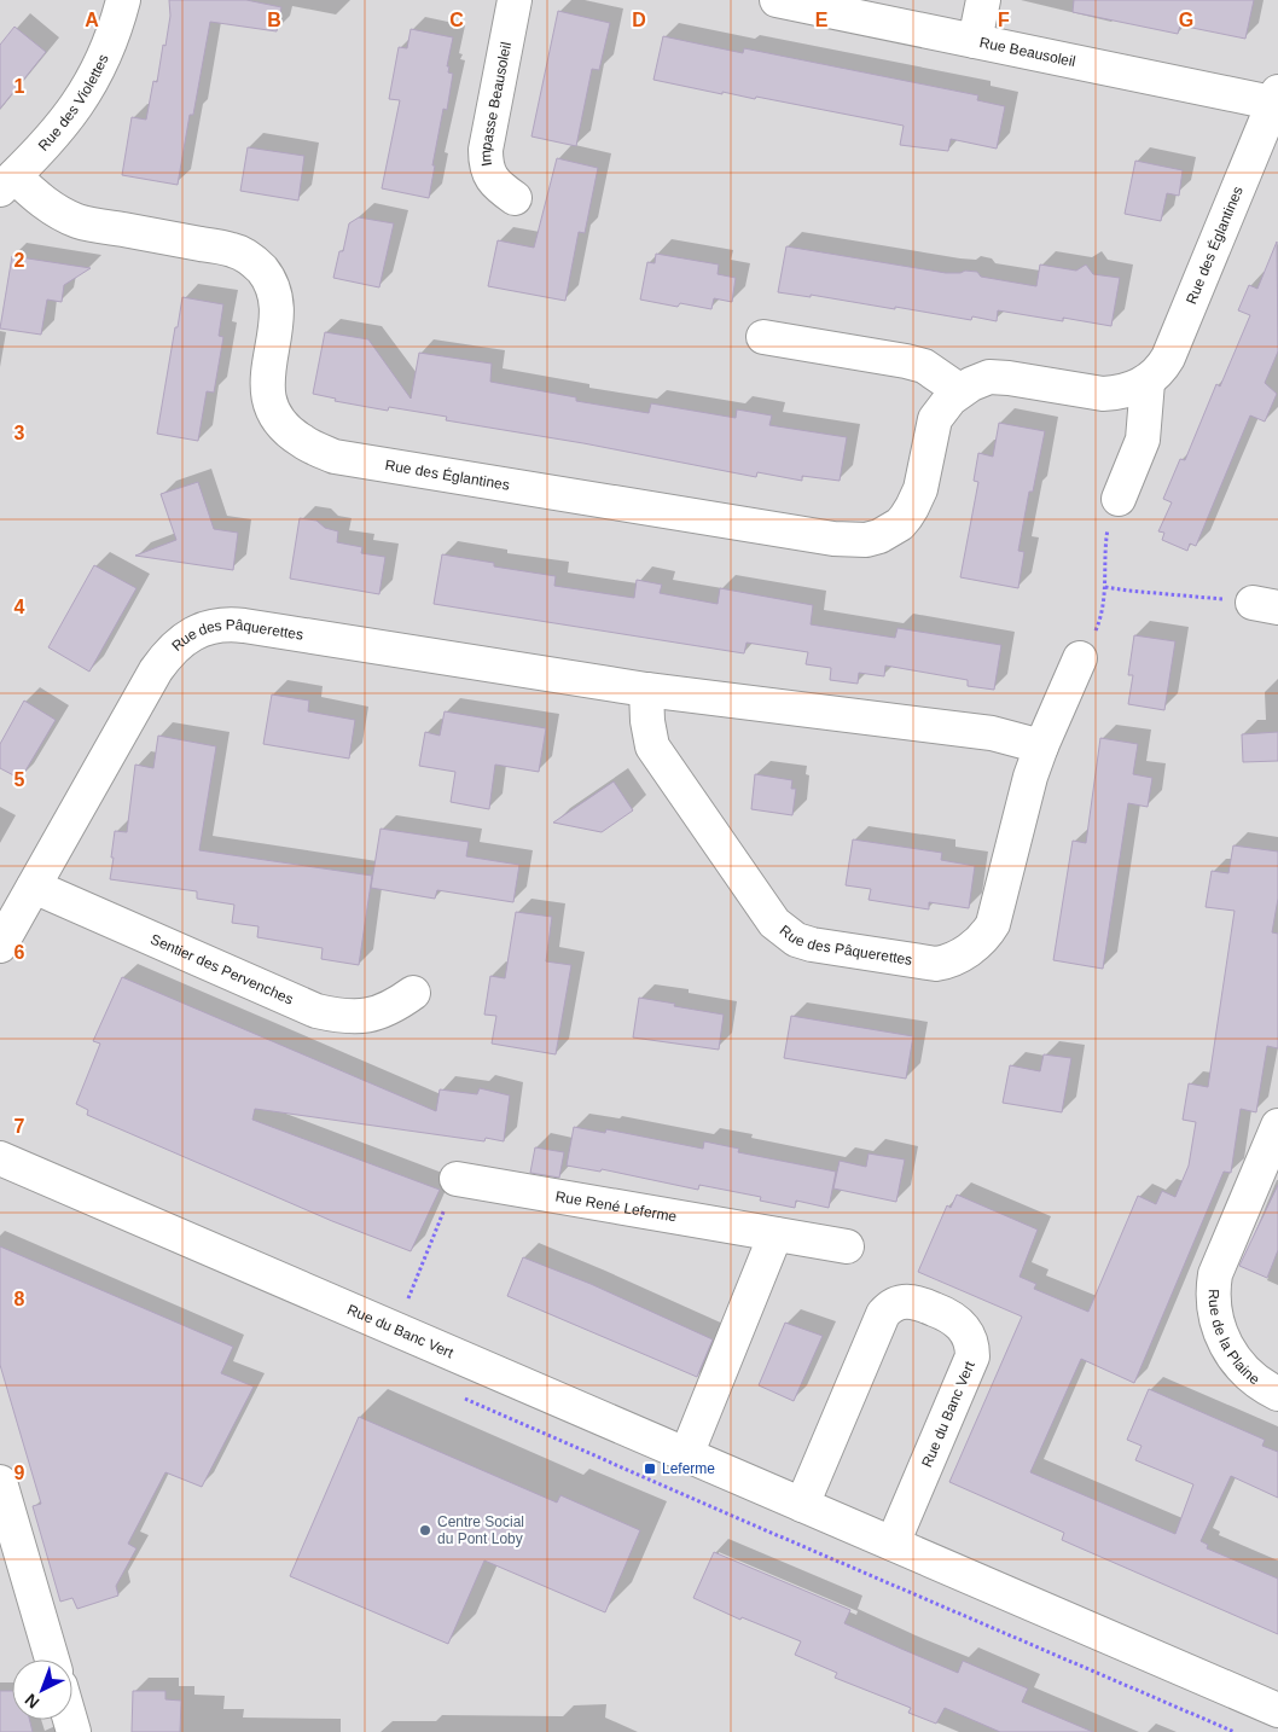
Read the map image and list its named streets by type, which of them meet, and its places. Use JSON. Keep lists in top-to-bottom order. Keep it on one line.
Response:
{"streets":{"street":["Rue Beausoleil","Rue des Violettes","Impasse Beausoleil","Rue des Églantines","Rue des Pâquerettes","Sentier des Pervenches","Rue René Leferme","Rue du Banc Vert","Rue de la Plaine"]},"crossings":[["Rue Beausoleil","Rue des Églantines"],["Rue des Violettes","Rue des Églantines"],["Rue des Pâquerettes","Sentier des Pervenches"]],"places":{"transit":["Leferme"],"other":["Centre Social du Pont Loby"]},"north":"bottom left","grid":{"columns":["A","B","C","D","E","F","G"],"rows":["1","2","3","4","5","6","7","8","9"]}}
